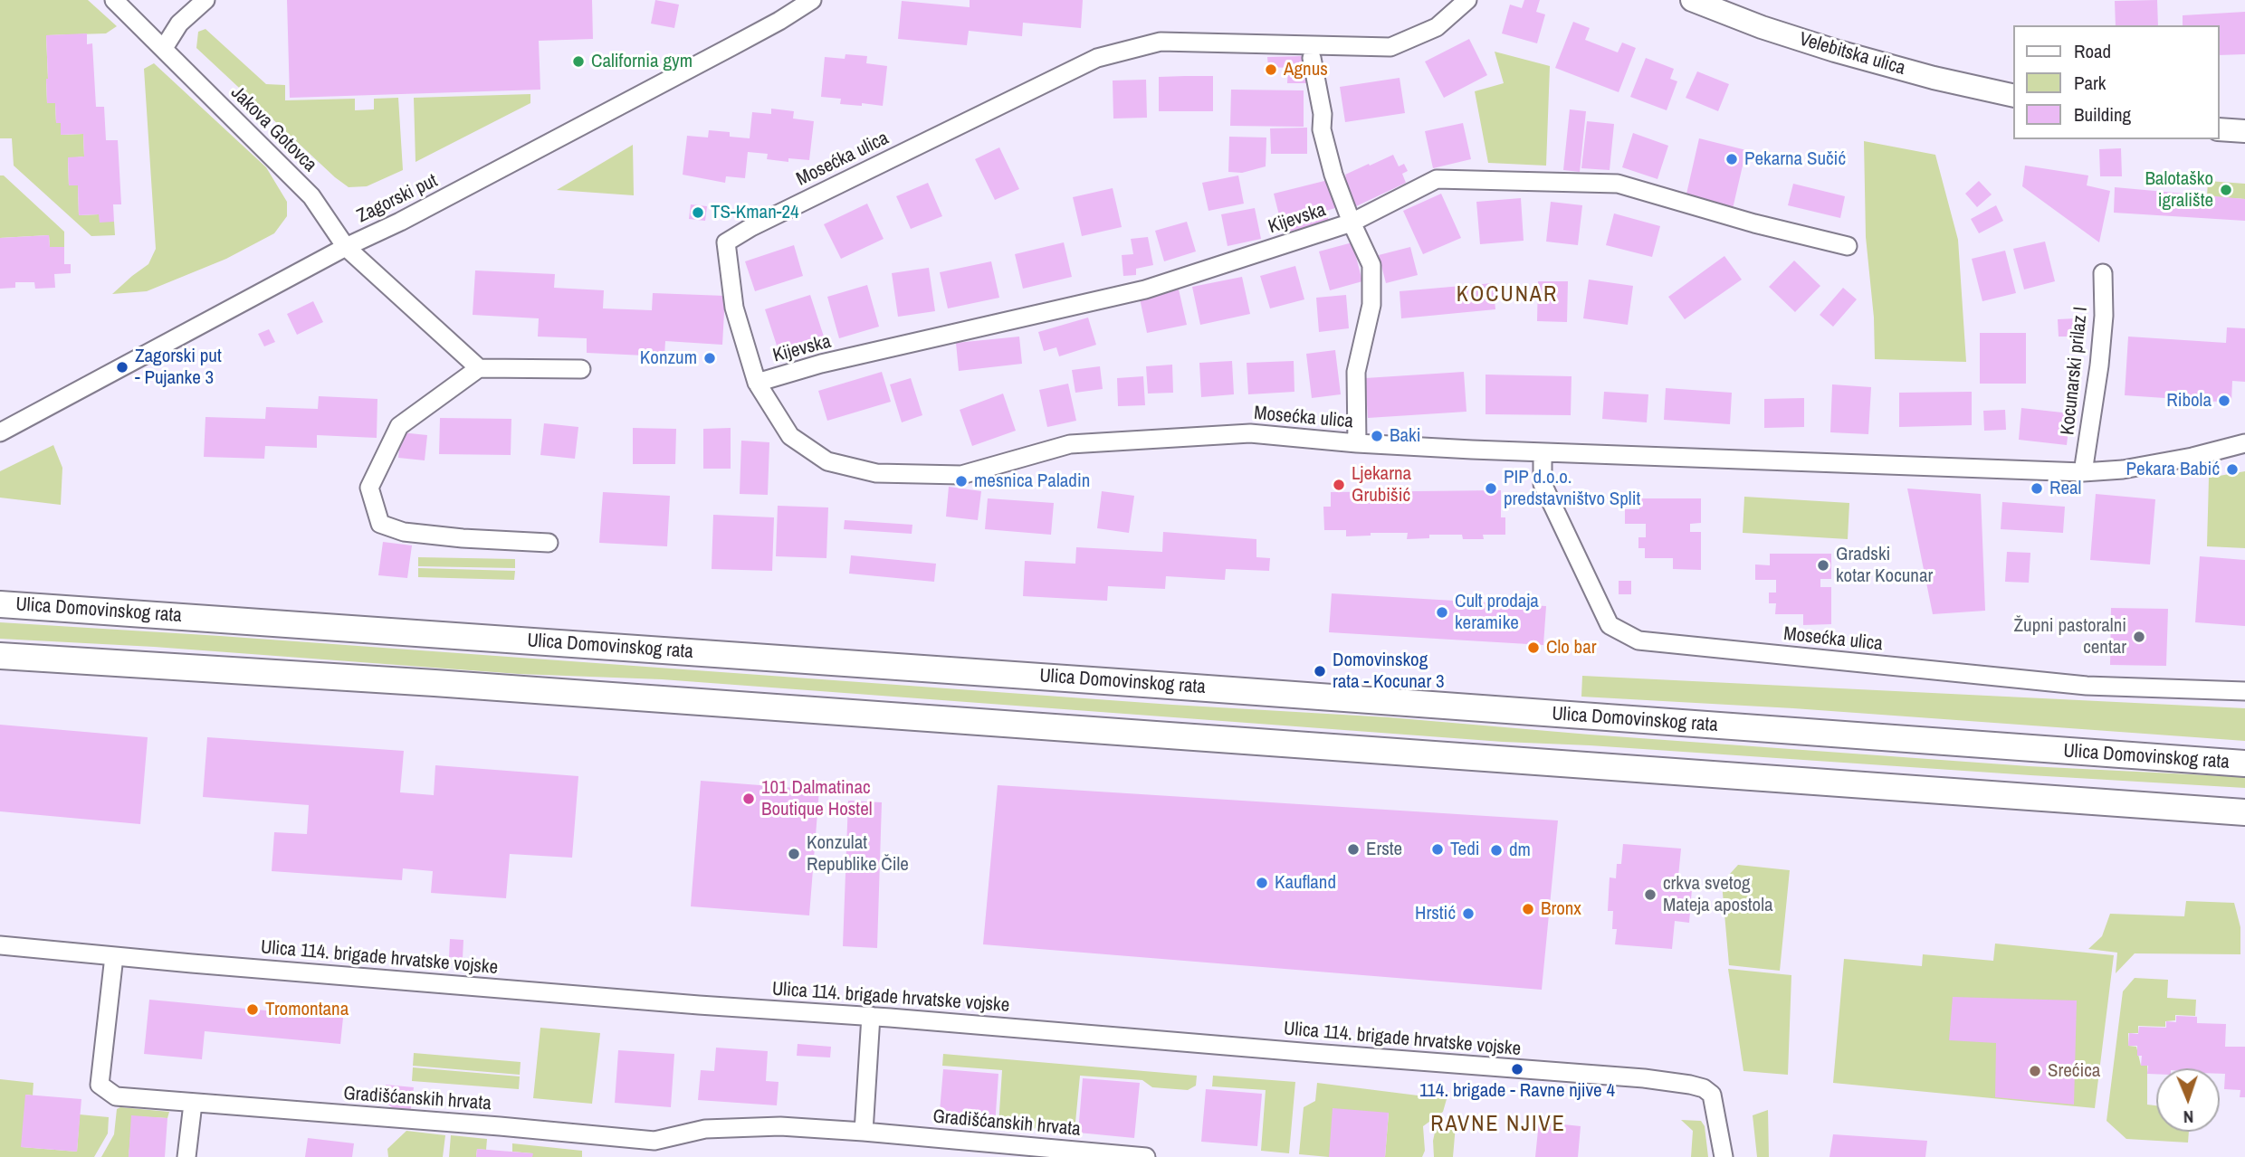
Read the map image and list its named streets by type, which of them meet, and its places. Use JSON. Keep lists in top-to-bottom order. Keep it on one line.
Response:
{"streets":{"main road":["Ulica Domovinskog rata"],"street":["Velebitska ulica","Jakova Gotovca","Mosećka ulica","Zagorski put","Kijevska","Kocunarski prilaz I","Ulica 114. brigade hrvatske vojske","Gradišćanskih hrvata"]},"crossings":[["Jakova Gotovca","Zagorski put"],["Mosećka ulica","Kijevska"],["Mosećka ulica","Kocunarski prilaz I"],["Ulica 114. brigade hrvatske vojske","Gradišćanskih hrvata"]],"districts":["KOCUNAR","RAVNE NJIVE"],"places":["California gym","Agnus","Pekarna Sučić","Balotaško igralište","TS-Kman-24","Konzum","Zagorski put - Pujanke 3","Ribola","Baki","Pekara Babić","mesnica Paladin","Ljekarna Grubišić","PIP d.o.o. predstavništvo Split","Real","Gradski kotar Kocunar","Cult prodaja keramike","Župni pastoralni centar","Clo bar","Domovinskog rata - Kocunar 3","101 Dalmatinac Boutique Hostel","Erste","Tedi","dm","Konzulat Republike Čile","Kaufland","crkva svetog Mateja apostola","Bronx","Hrstić","Tromontana","114. brigade - Ravne njive 4","Srećica"],"legend":["Road","Park","Building"],"north":"bottom"}
